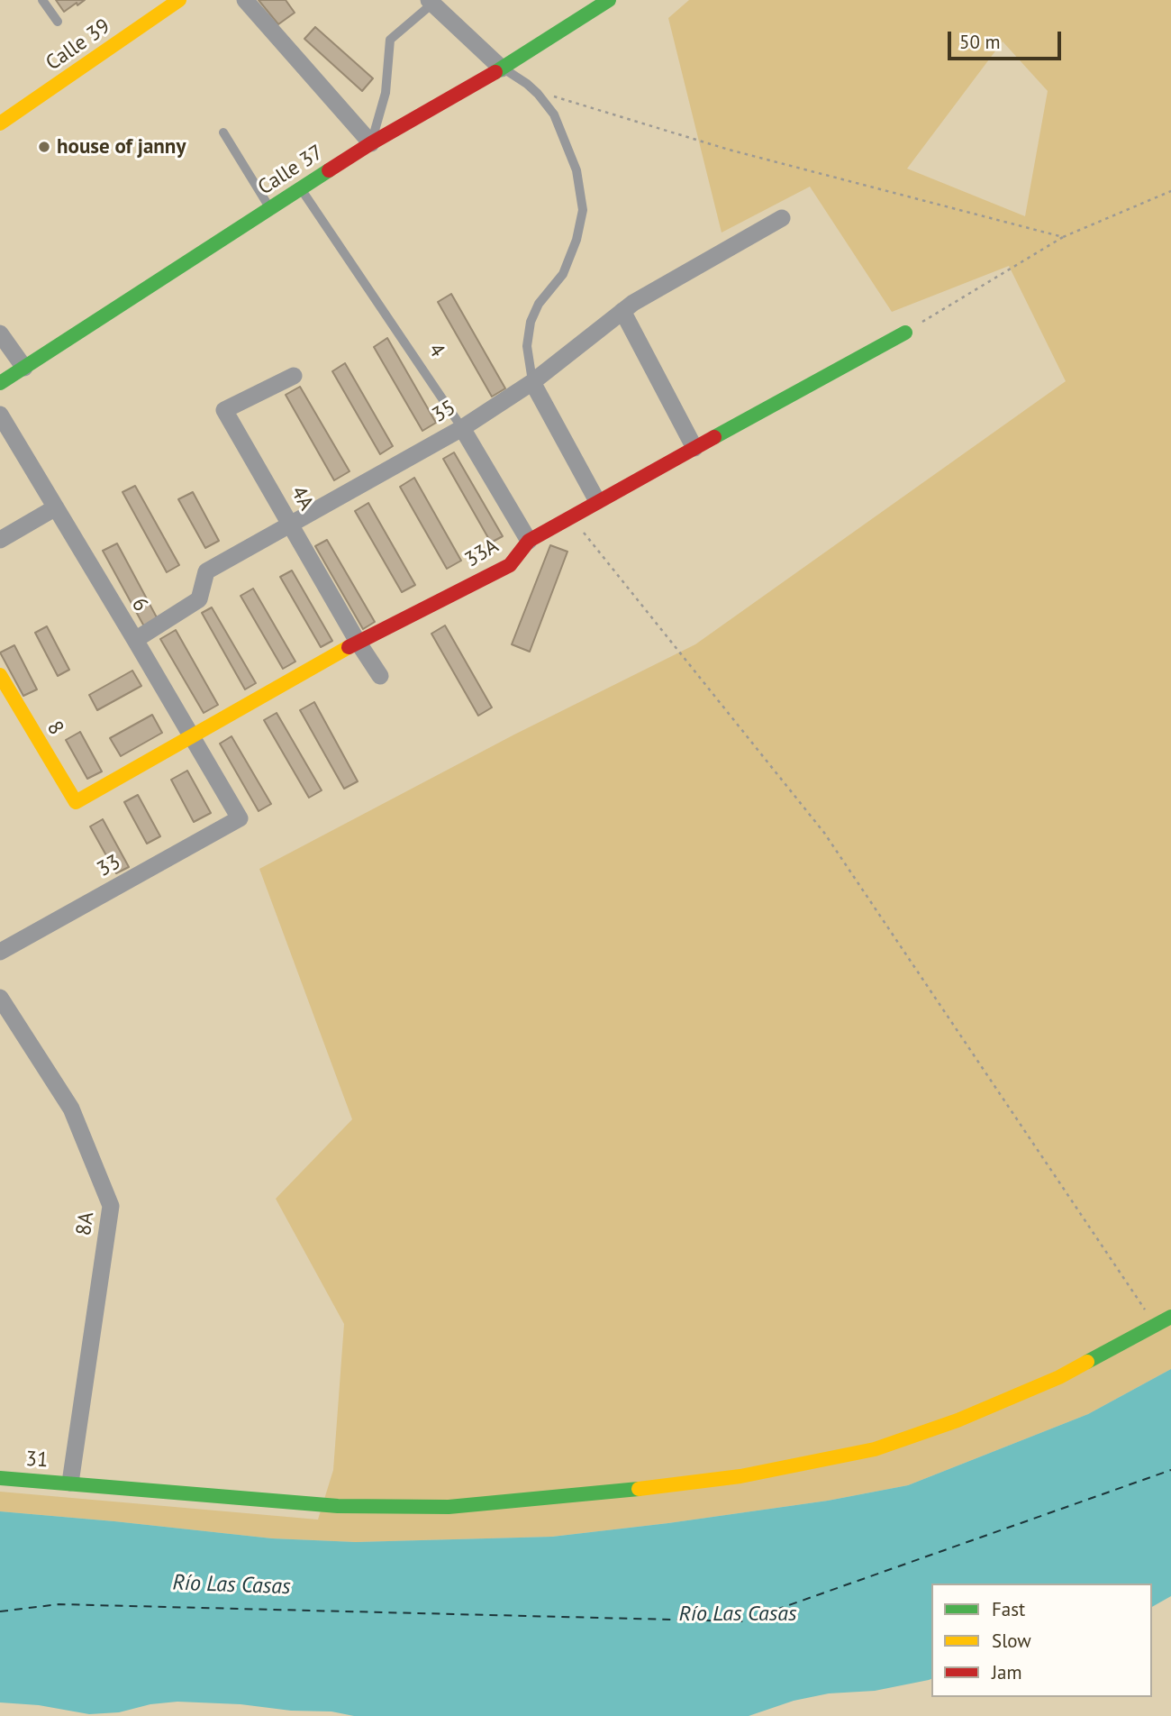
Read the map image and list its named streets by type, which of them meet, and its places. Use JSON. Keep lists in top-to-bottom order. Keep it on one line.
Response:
{"streets":{"street":["Calle 39","Calle 37","4","35","4A","33A","6","8","33","8A","31"]},"crossings":[["Calle 37","4"],["4","35"],["4","33A"],["35","4A"],["35","6"],["4A","33A"],["33A","6"],["33A","8"],["6","33"],["8A","31"]],"water":["Río Las Casas"],"places":["house of janny"],"legend":["Fast","Slow","Jam"],"scale_bar":"50 m"}
